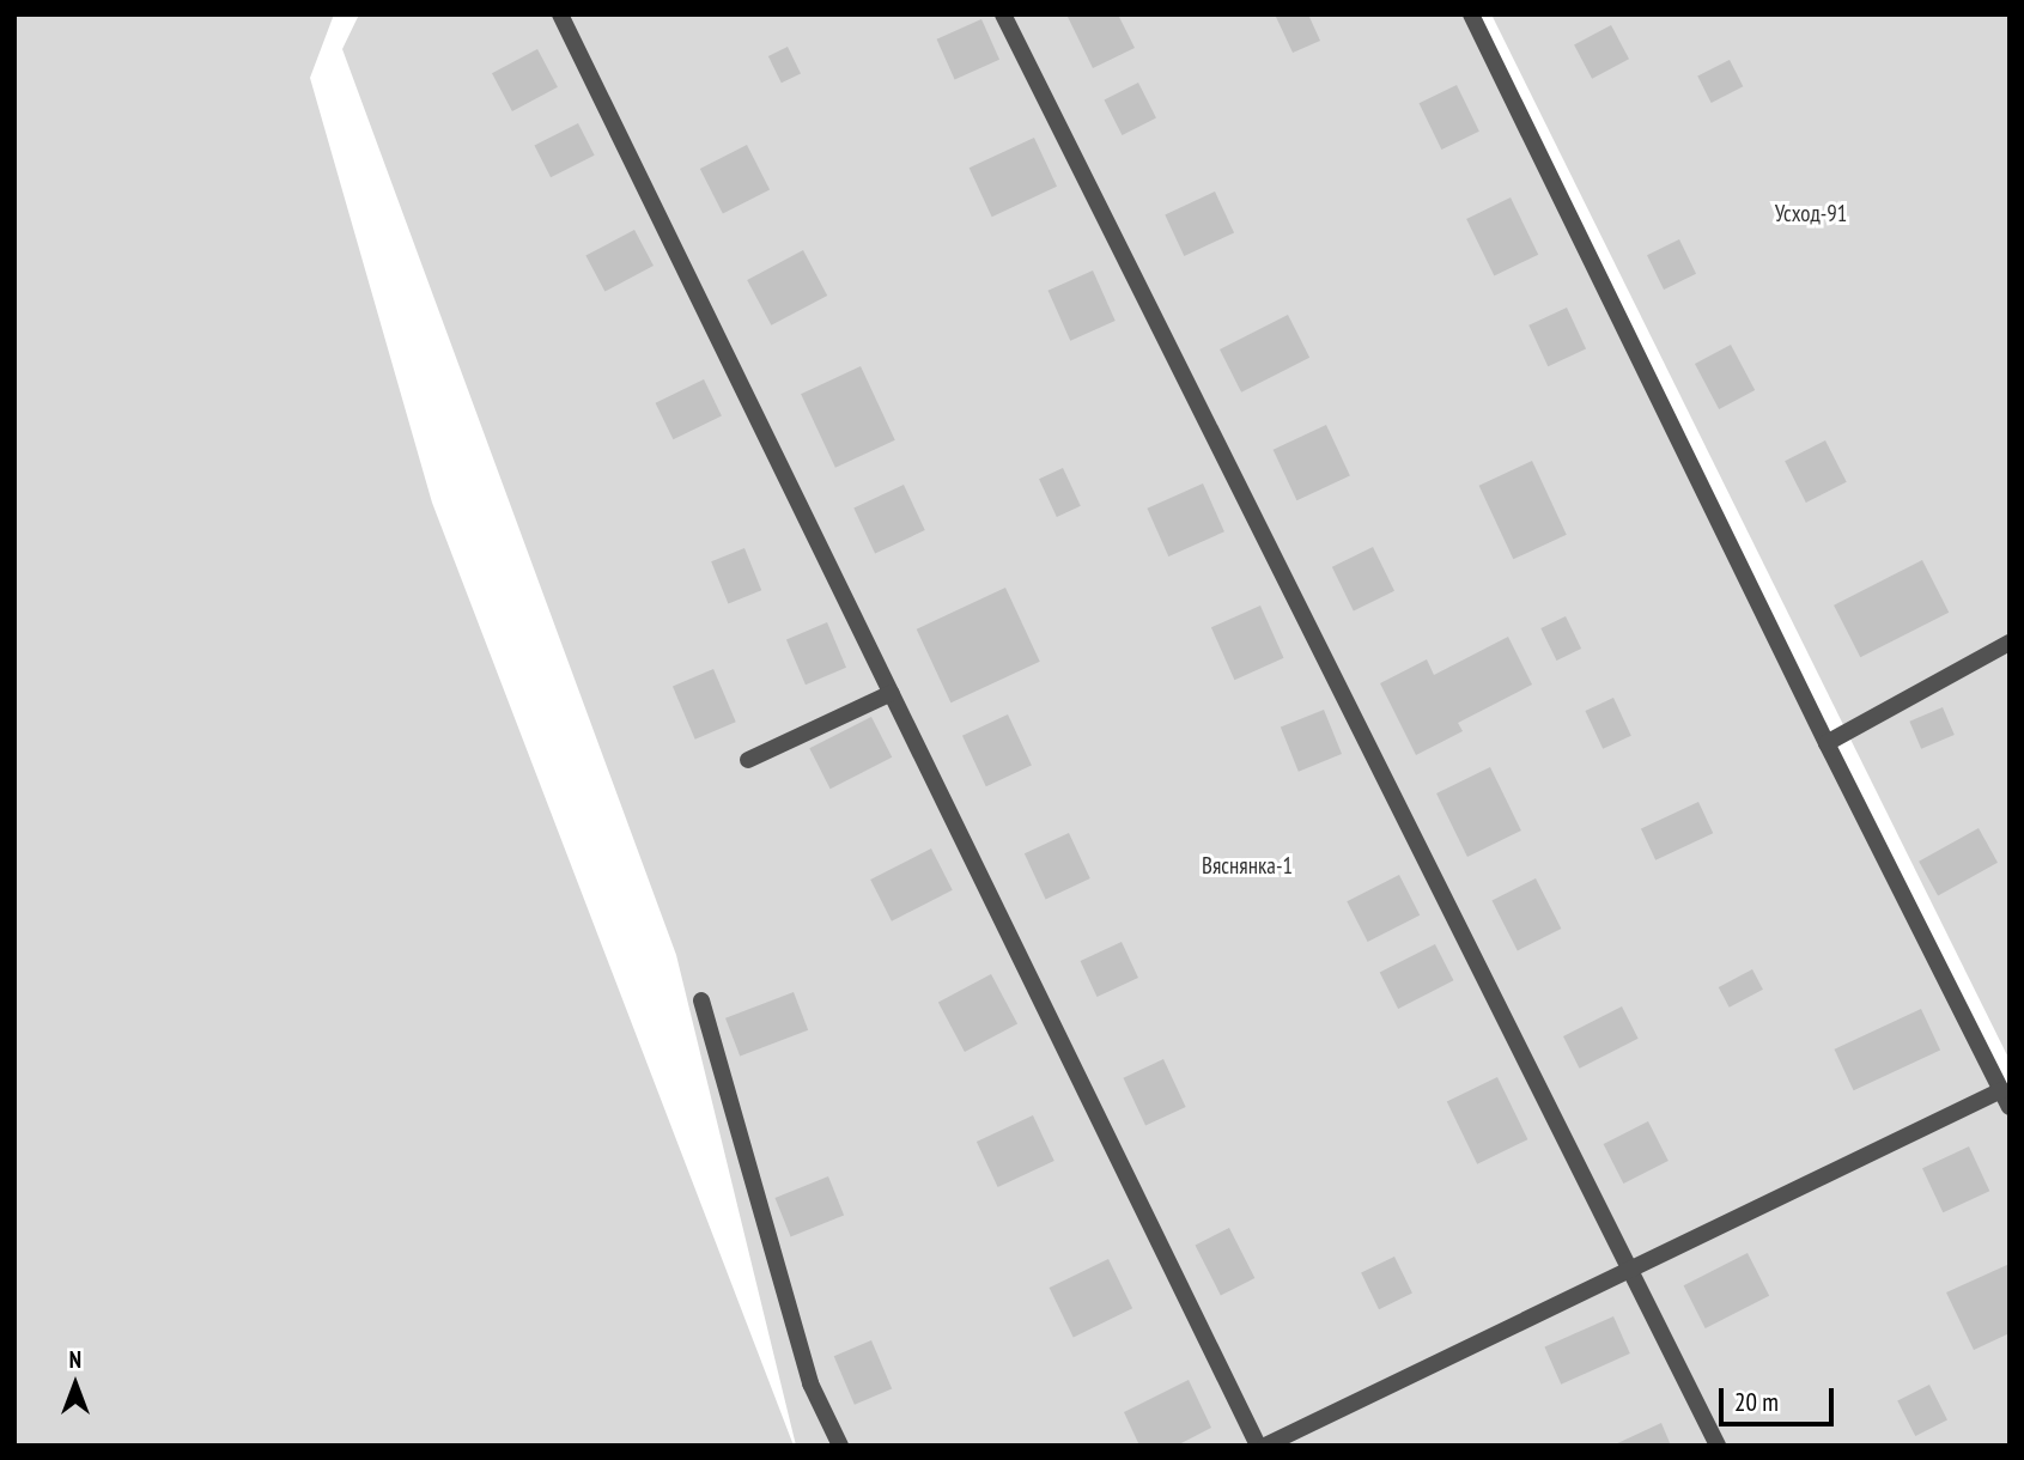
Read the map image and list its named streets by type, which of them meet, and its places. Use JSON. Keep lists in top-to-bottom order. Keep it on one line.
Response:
{"parks":["Усход-91","Вяснянка-1"],"scale_bar":"20 m","north":"top"}
